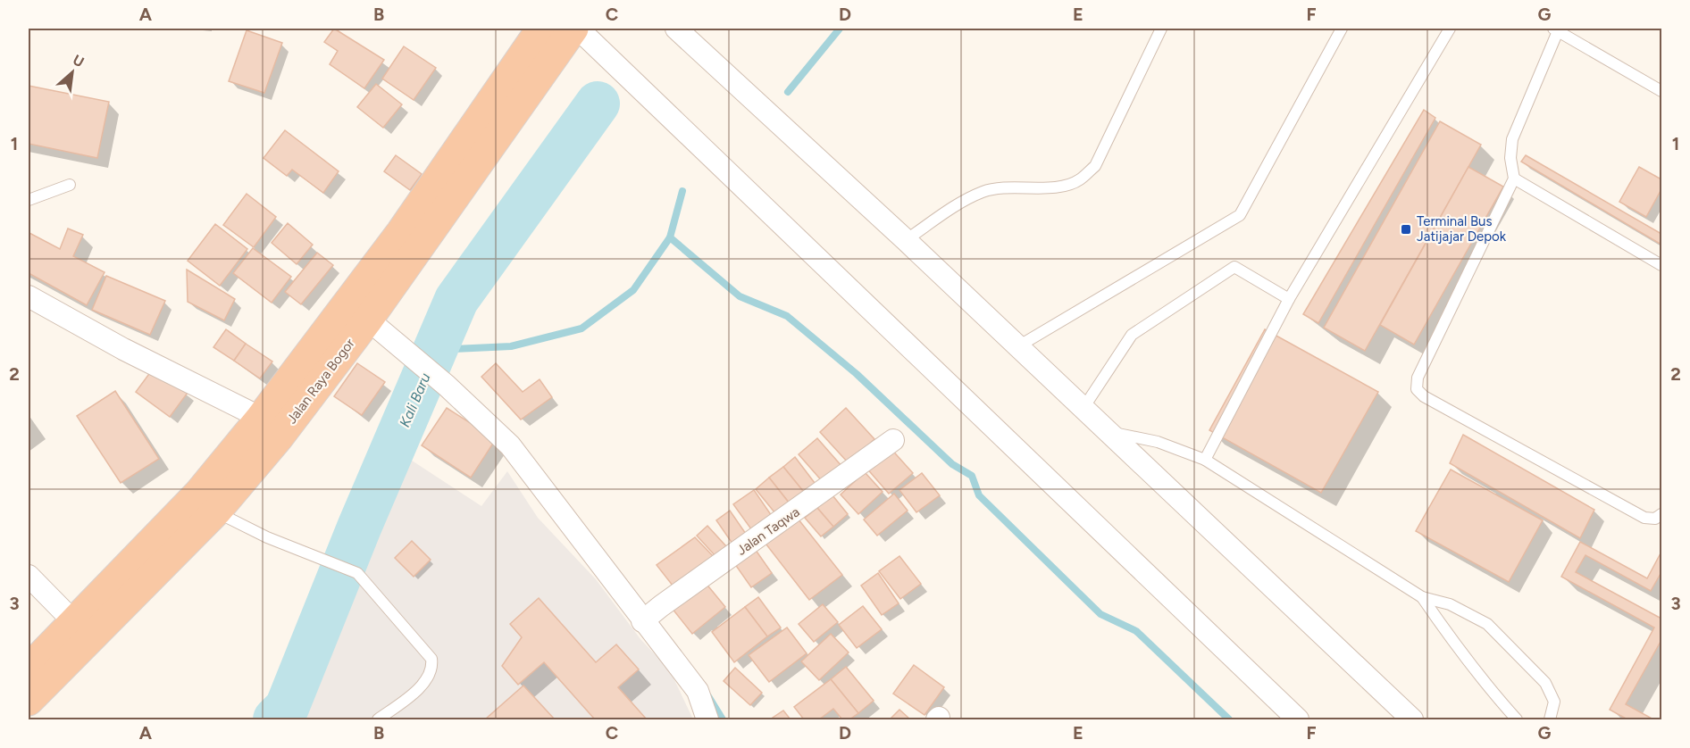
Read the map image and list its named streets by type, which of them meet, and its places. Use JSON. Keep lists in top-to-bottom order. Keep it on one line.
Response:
{"streets":{"highway":["Jalan Raya Bogor"],"street":["Jalan Taqwa"]},"water":["Kali Baru"],"places":{"transit":["Terminal Bus Jatijajar Depok"]},"north":"top right","grid":{"columns":["A","B","C","D","E","F","G"],"rows":["1","2","3"]}}
